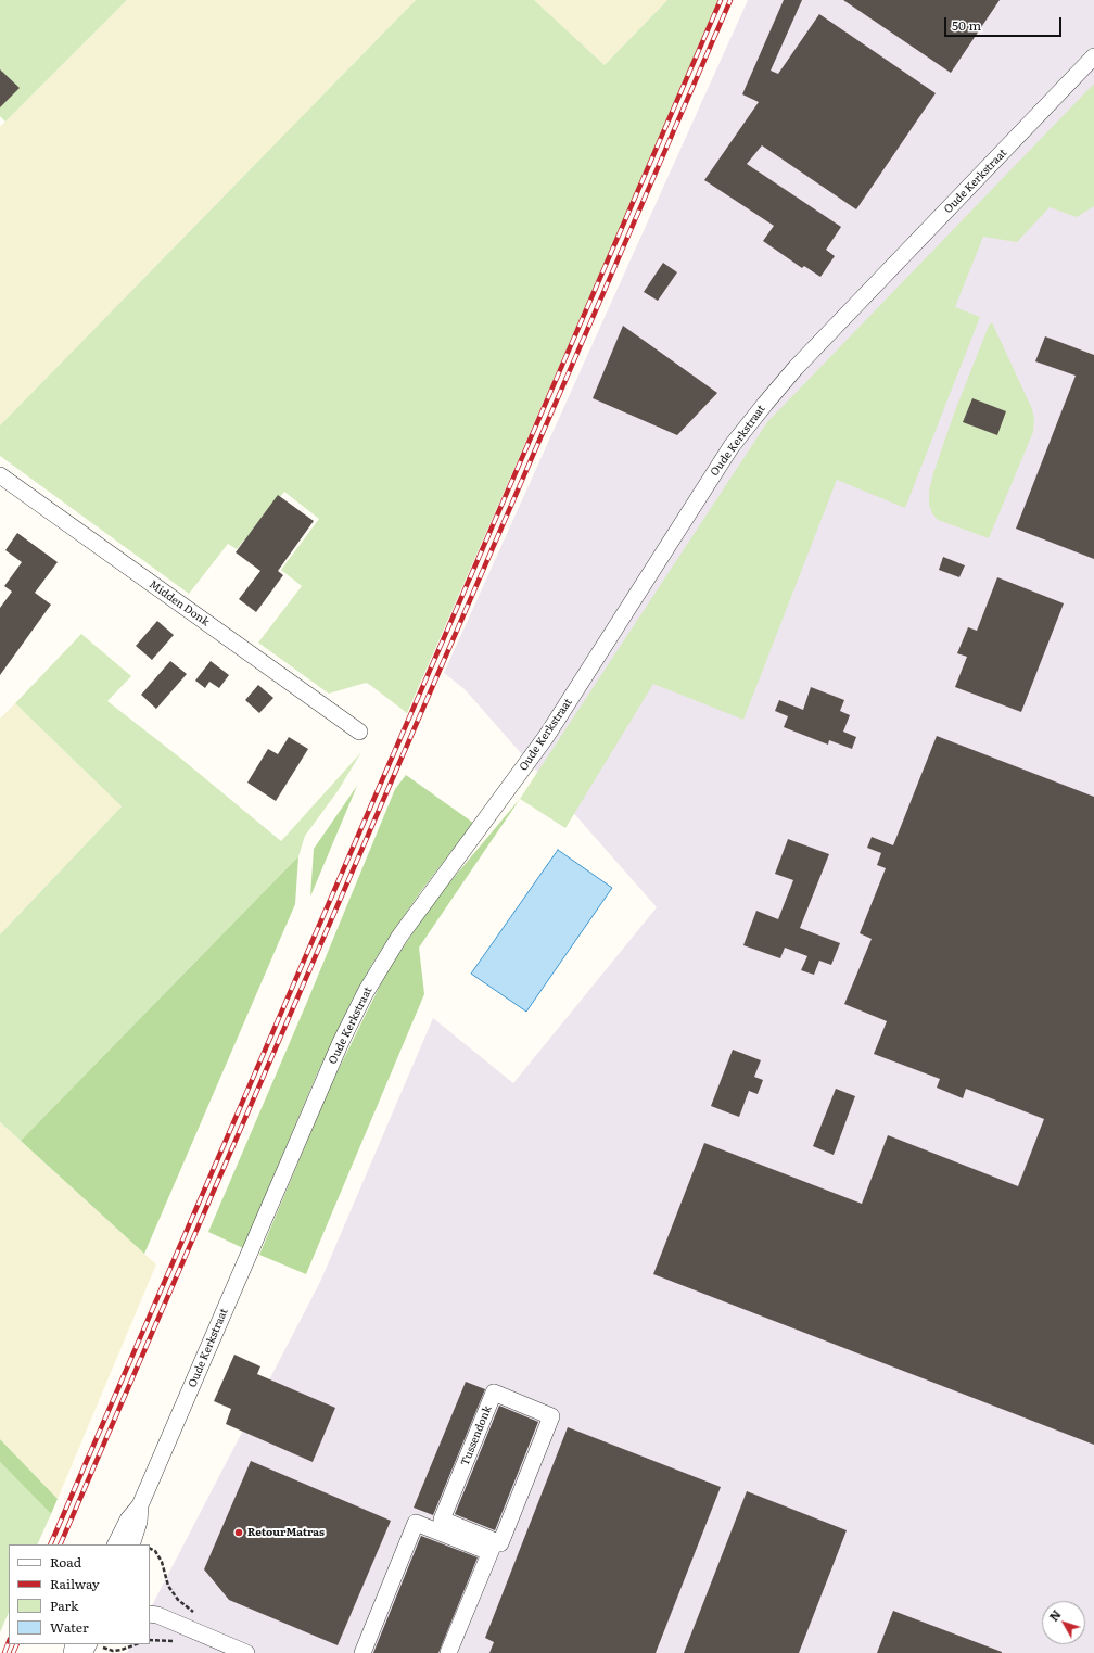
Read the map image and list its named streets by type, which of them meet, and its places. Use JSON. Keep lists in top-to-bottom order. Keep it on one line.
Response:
{"streets":{"street":["Oude Kerkstraat","Midden Donk","Tussendonk"]},"places":["RetourMatras"],"legend":["Road","Railway","Park","Water"],"scale_bar":"50 m","north":"top left"}
